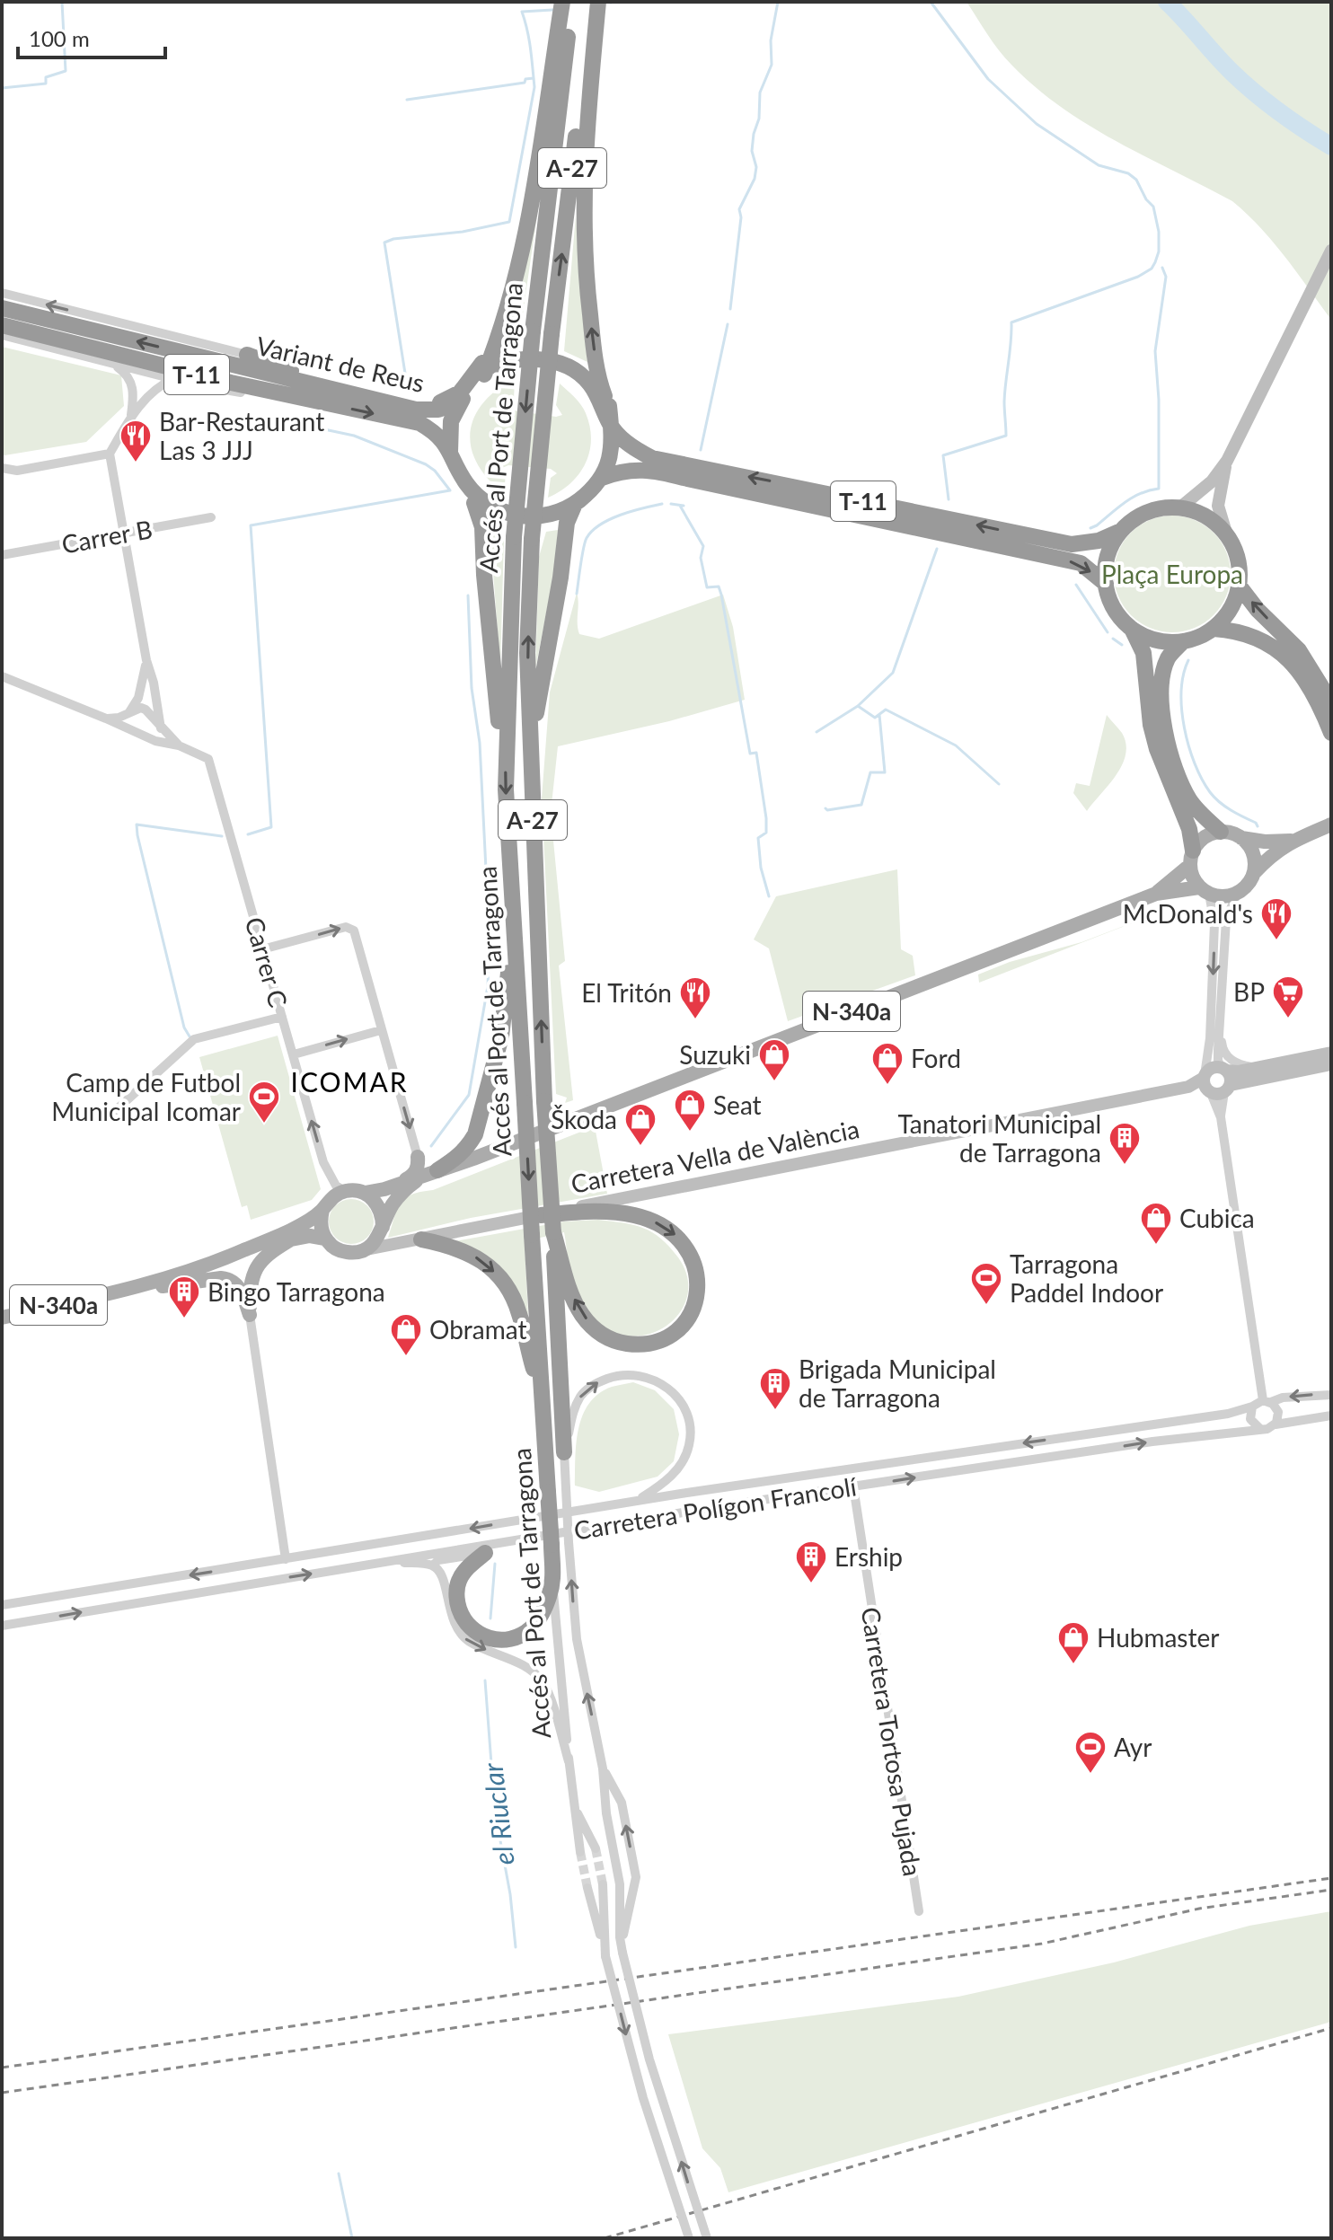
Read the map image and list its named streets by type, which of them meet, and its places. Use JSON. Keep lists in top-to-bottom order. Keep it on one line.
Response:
{"streets":{"highway":["A-27","Variant de Reus","T-11","Accés al Port de Tarragona"],"main road":["N-340a"],"street":["Carrer B","Carrer C","Carretera Vella de València","Carretera Polígon Francolí","Carretera Tortosa Pujada"]},"crossings":[["Variant de Reus","T-11"],["Carrer C","N-340a"],["Carrer C","Carretera Vella de València"],["N-340a","Carretera Vella de València"],["Carretera Polígon Francolí","Carretera Tortosa Pujada"]],"districts":["ICOMAR"],"water":["el Riuclar"],"parks":["Plaça Europa"],"places":{"restaurant":["Bar-Restaurant Las 3 JJJ","McDonald's","El Tritón"],"supermarket":["BP"],"shop":["Suzuki","Ford","Seat","Škoda","Cubica","Obramat","Hubmaster"],"sports":["Camp de Futbol Municipal Icomar","Tarragona Paddel Indoor","Ayr"],"building":["Tanatori Municipal de Tarragona","Bingo Tarragona","Brigada Municipal de Tarragona","Ership"]},"scale_bar":"100 m"}
